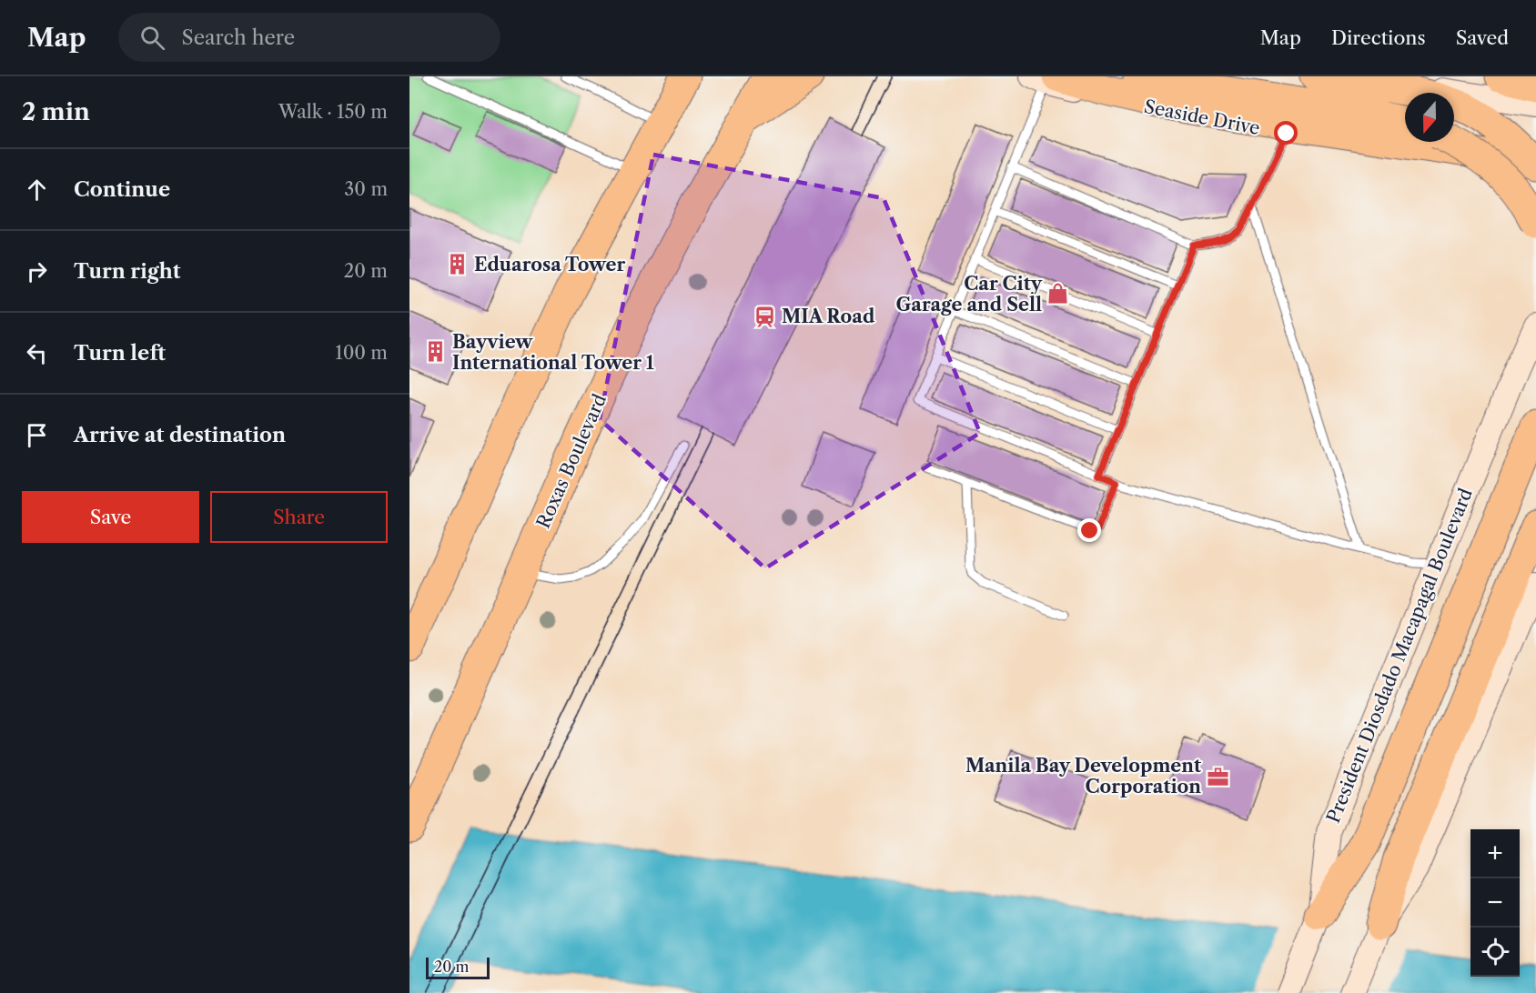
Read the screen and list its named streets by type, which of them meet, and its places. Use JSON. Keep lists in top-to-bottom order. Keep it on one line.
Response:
{"streets":{"highway":["Roxas Boulevard"],"main road":["Seaside Drive","President Diosdado Macapagal Boulevard"]},"places":{"building":["Eduarosa Tower","Bayview International Tower 1"],"shop":["Car City Garage and Sell"],"station":["MIA Road"],"office":["Manila Bay Development Corporation"]},"scale_bar":"20 m","north":"bottom","page":{"header":"Map","search":"Search here","nav":["Map","Directions","Saved"],"heading":["2 min","Walk · 150 m"],"list":[["Continue","30 m"],["Turn right","20 m"],["Turn left","100 m"],"Arrive at destination"],"buttons":["Save","Share"],"map_buttons":["+","−"],"scale":"20 m"}}
